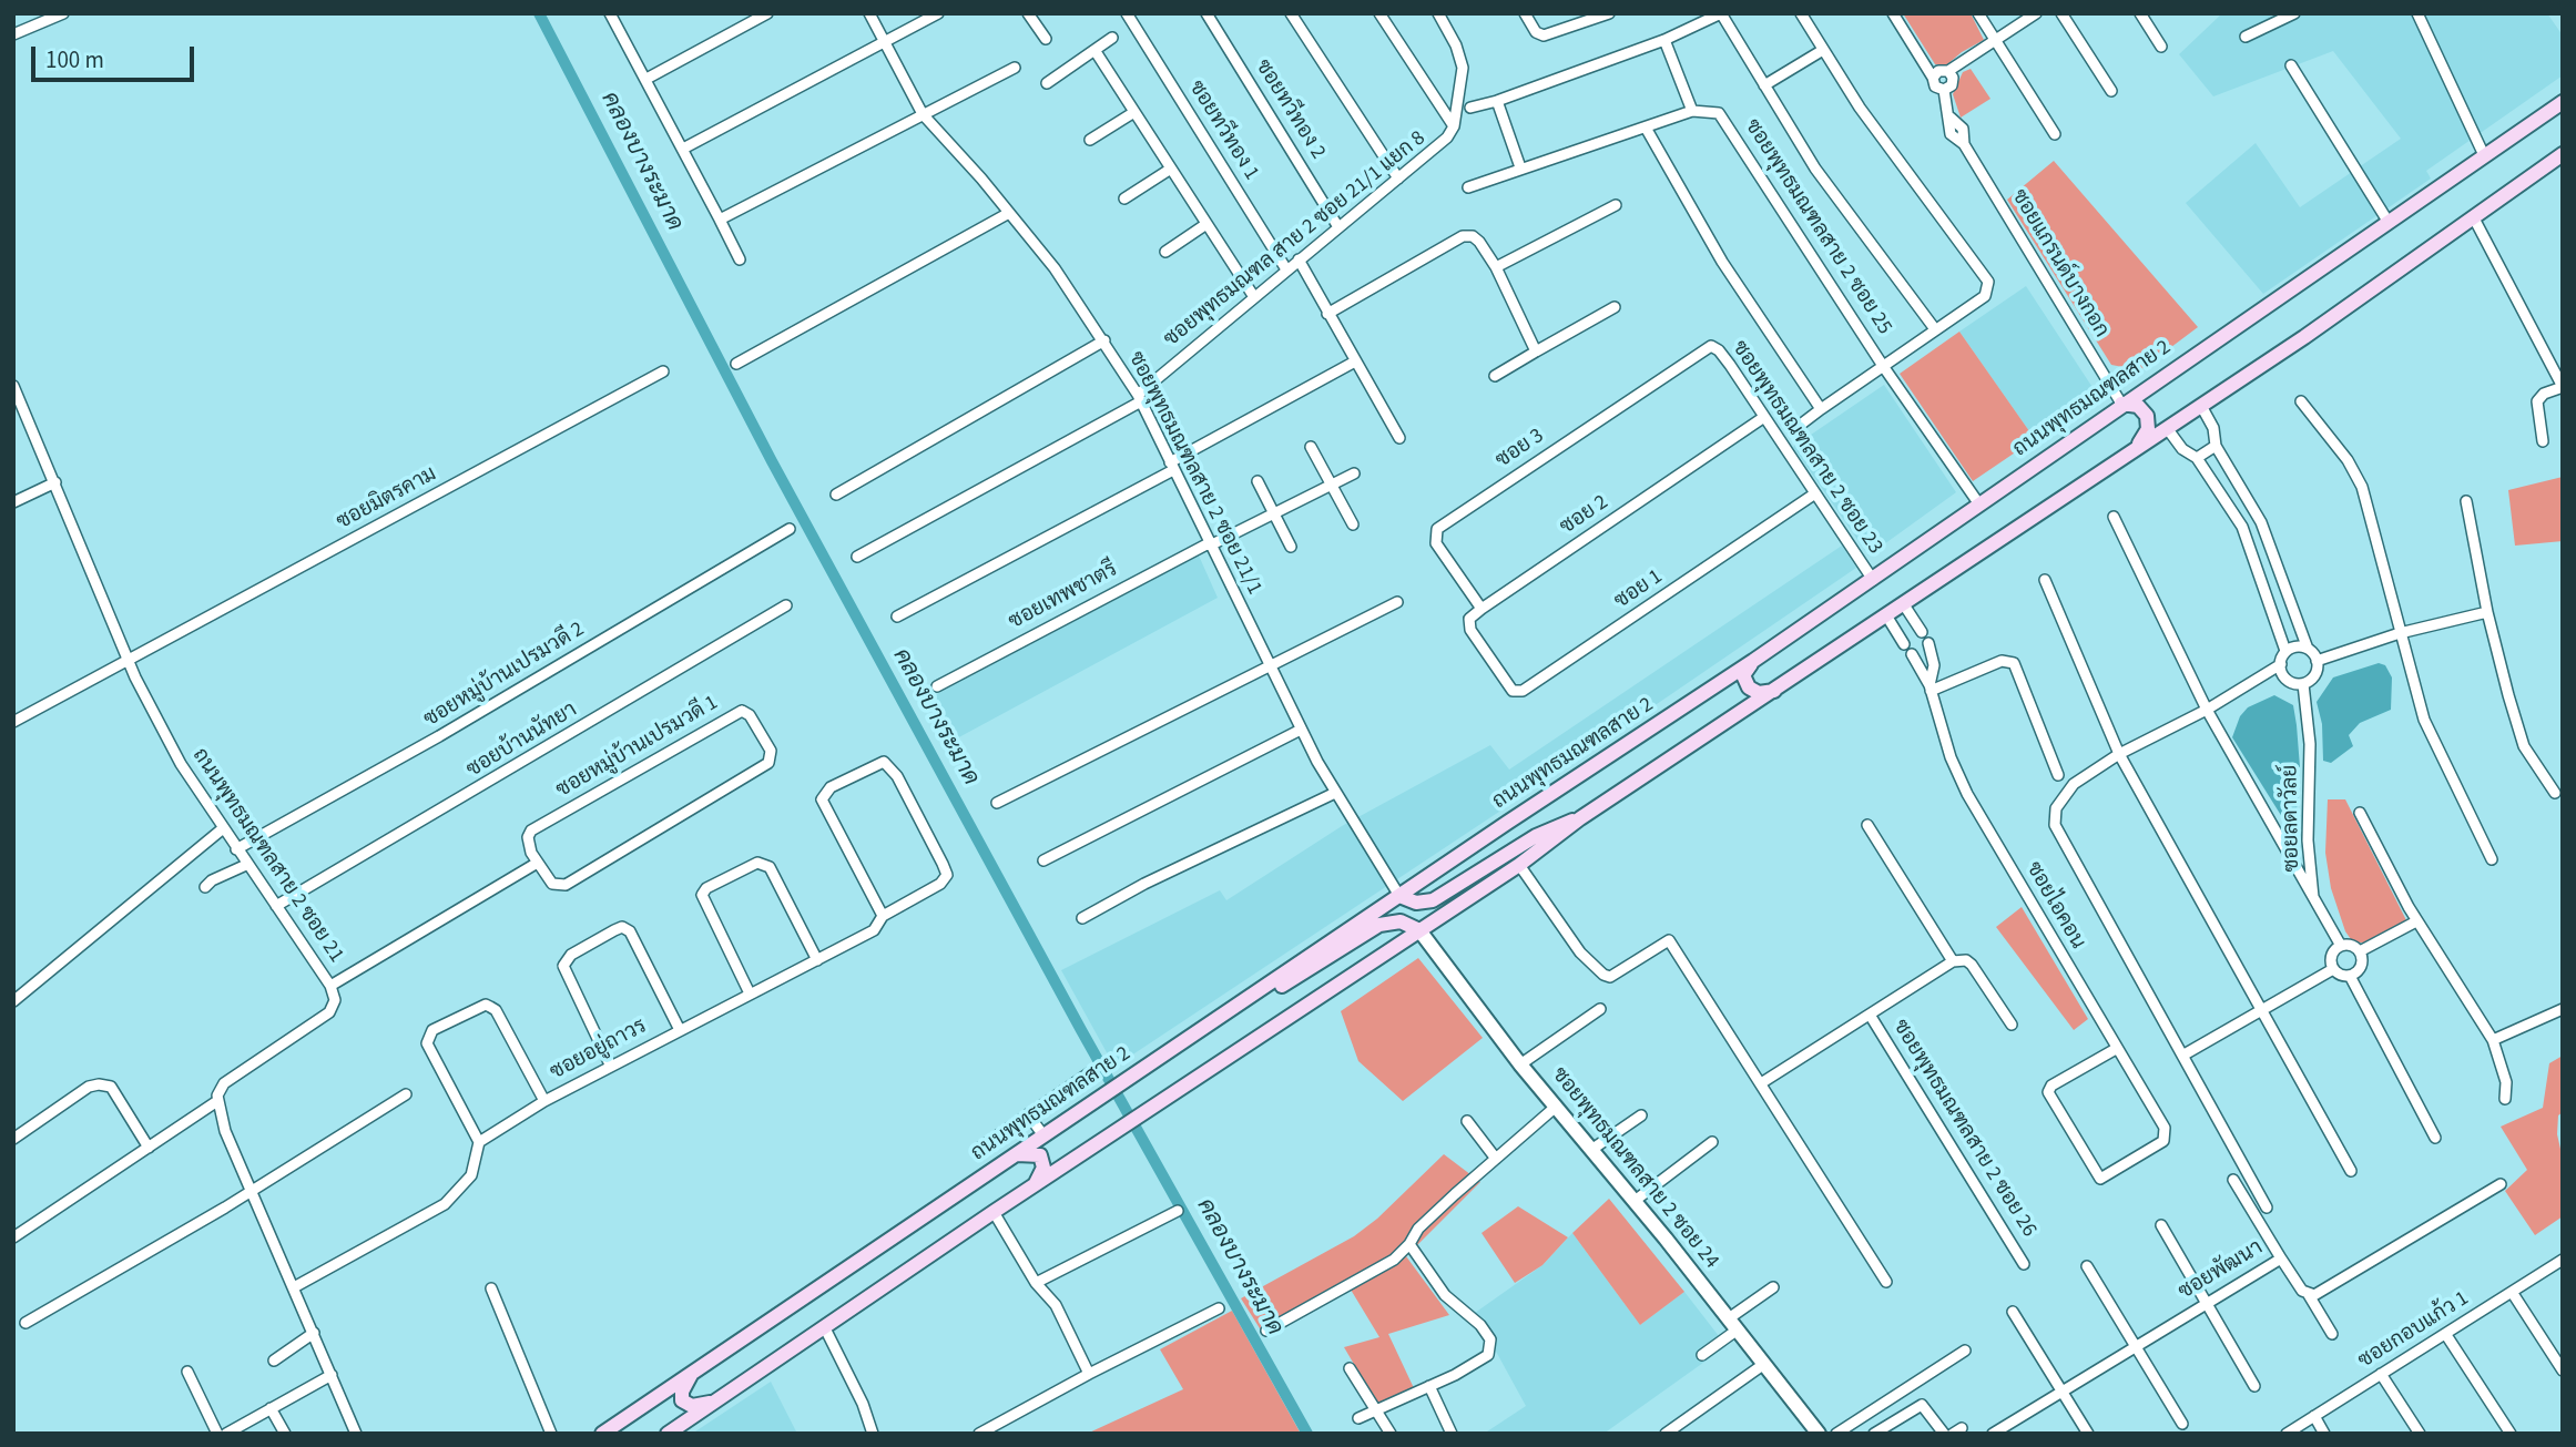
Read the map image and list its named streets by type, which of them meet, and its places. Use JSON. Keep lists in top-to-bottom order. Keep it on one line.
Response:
{"streets":{"main road":["ถนนพุทธมณฑลสาย 2"],"street":["ซอยทวีทอง 2","ซอยทวีทอง 1","ซอยพุทธมณฑลสาย 2 ซอย 25","ซอยพุทธมณฑล สาย 2 ซอย 21/1 แยก 8","ซอยแกรนด์บางกอก","ซอยพุทธมณฑลสาย 2 ซอย 23","ซอย 3","ซอยพุทธมณฑลสาย 2 ซอย 21/1","ซอยมิตรคาม","ซอย 2","ซอย 1","ซอยเทพชาตรี","ซอยหมู่บ้านเปรมวดี 2","ซอยบ้านนัทยา","ซอยหมู่บ้านเปรมวดี 1","ซอยลดาวัลย์","ถนนพุทธมณฑลสาย 2 ซอย 21","ซอยไอคอน","ซอยอยู่ถาวร","ซอยพุทธมณฑลสาย 2 ซอย 26","ซอยพุทธมณฑลสาย 2 ซอย 24","ซอยพัฒนา","ซอยกอบแก้ว 1"]},"crossings":[["ซอยทวีทอง 2","ซอยพุทธมณฑล สาย 2 ซอย 21/1 แยก 8"],["ซอยทวีทอง 1","ซอยพุทธมณฑล สาย 2 ซอย 21/1 แยก 8"],["ซอยพุทธมณฑลสาย 2 ซอย 25","ถนนพุทธมณฑลสาย 2"],["ซอยพุทธมณฑล สาย 2 ซอย 21/1 แยก 8","ซอยพุทธมณฑลสาย 2 ซอย 21/1"],["ซอยแกรนด์บางกอก","ถนนพุทธมณฑลสาย 2"],["ถนนพุทธมณฑลสาย 2","ซอยพุทธมณฑลสาย 2 ซอย 23"],["ถนนพุทธมณฑลสาย 2","ซอยพุทธมณฑลสาย 2 ซอย 21/1"],["ซอยพุทธมณฑลสาย 2 ซอย 23","ซอย 3"],["ซอยพุทธมณฑลสาย 2 ซอย 23","ซอย 2"],["ซอยพุทธมณฑลสาย 2 ซอย 23","ซอย 1"],["ซอย 3","ซอย 2"],["ซอย 3","ซอย 1"],["ซอยพุทธมณฑลสาย 2 ซอย 21/1","ซอยเทพชาตรี"],["ซอยมิตรคาม","ถนนพุทธมณฑลสาย 2 ซอย 21"],["ซอย 2","ซอย 1"],["ซอยหมู่บ้านเปรมวดี 2","ถนนพุทธมณฑลสาย 2 ซอย 21"],["ซอยบ้านนัทยา","ถนนพุทธมณฑลสาย 2 ซอย 21"]],"water":["คลองบางระมาด"],"scale_bar":"100 m"}
